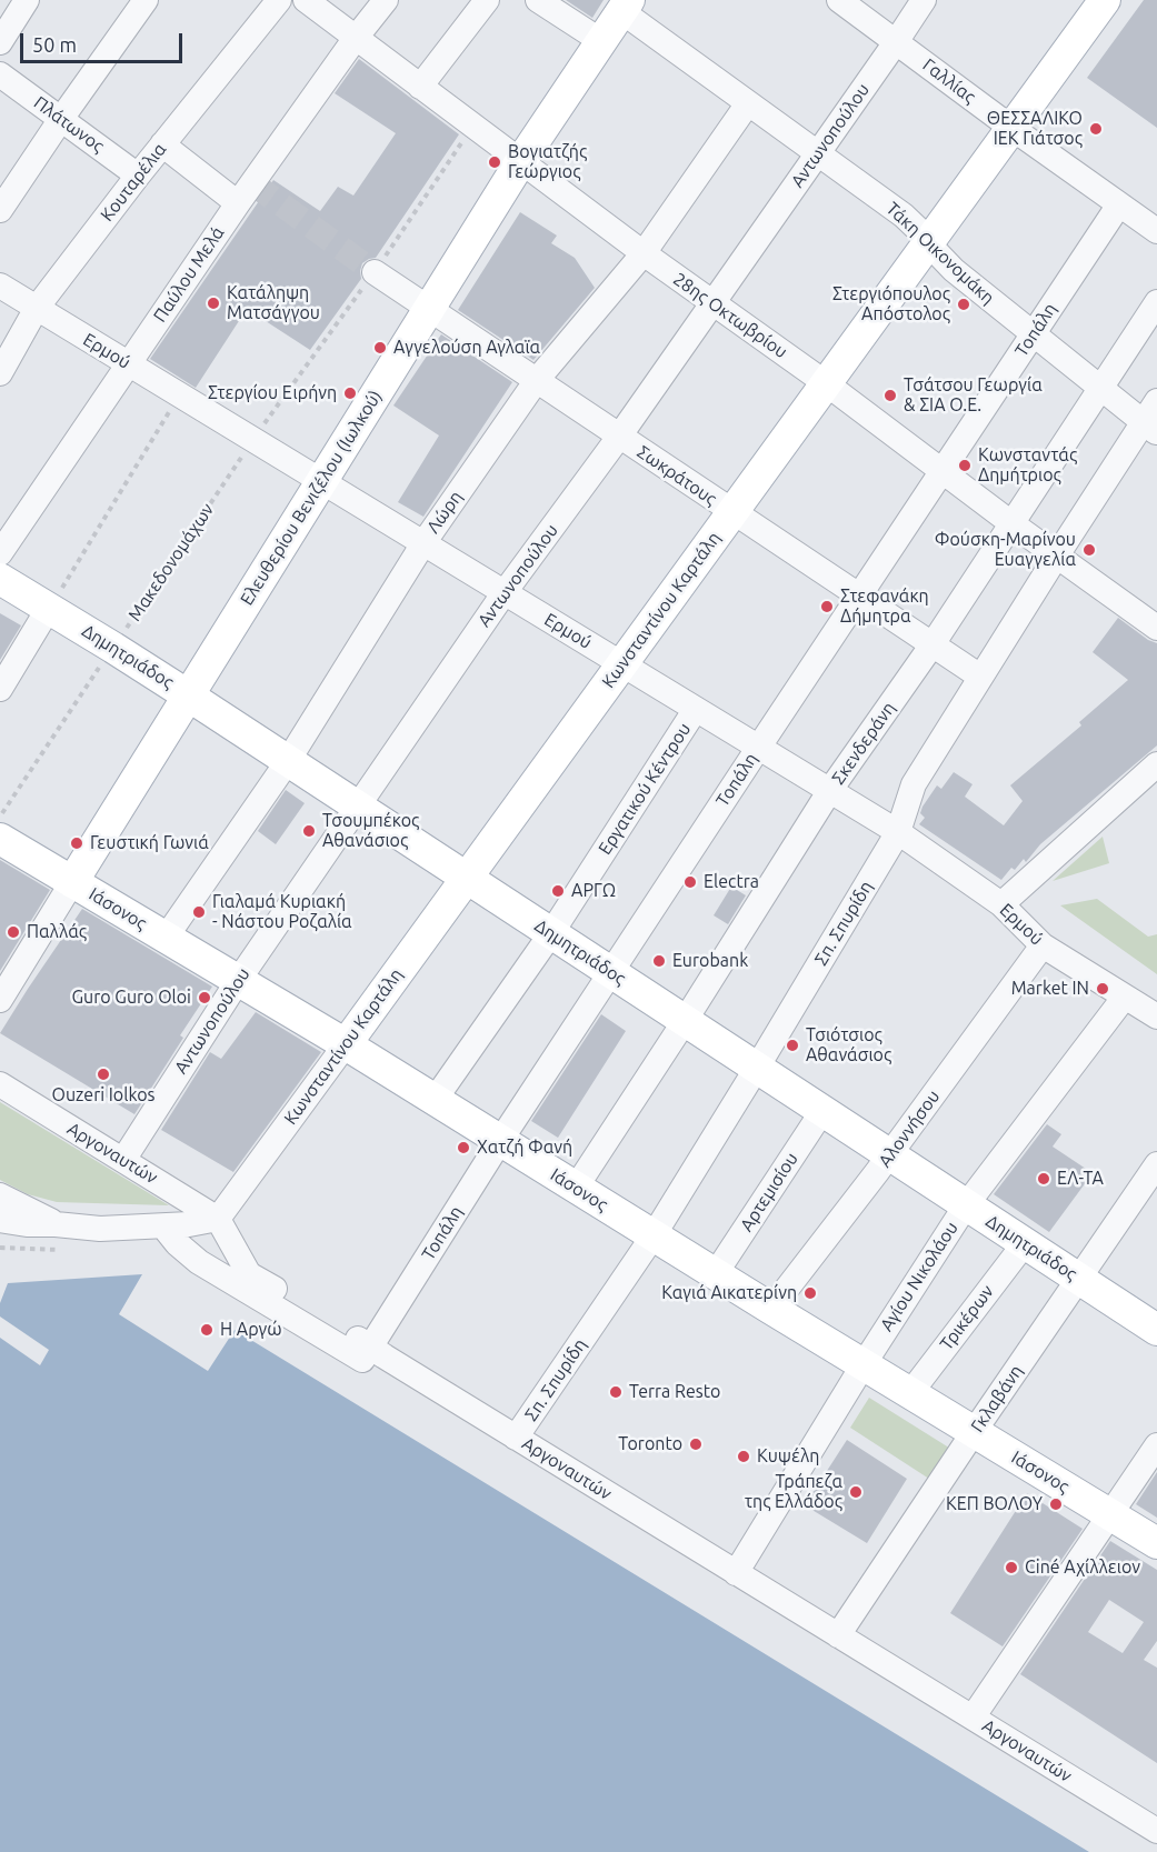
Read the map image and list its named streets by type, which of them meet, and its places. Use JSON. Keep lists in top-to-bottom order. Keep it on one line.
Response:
{"streets":{"main road":["Ελευθερίου Βενιζέλου (Ιωλκού)","Κωνσταντίνου Καρτάλη","Δημητριάδος","Ιάσονος"],"street":["Γαλλίας","Πλάτωνος","Αντωνοπούλου","Κουταρέλια","Τάκη Οικονομάκη","Παύλου Μελά","28ης Οκτωβρίου","Τοπάλη","Ερμού","Σωκράτους","Λώρη","Σκενδεράνη","Εργατικού Κέντρου","Σπ. Σπυρίδη","Αλοννήσου","Αργοναυτών","Αρτεμισίου","Αγίου Νικολάου","Τρικέρων","Γκλαβάνη"],"path":["Μακεδονομάχων"]},"crossings":[["Γαλλίας","Αντωνοπούλου"],["Γαλλίας","Τοπάλη"],["Γαλλίας","Κωνσταντίνου Καρτάλη"],["Πλάτωνος","Κουταρέλια"],["Αντωνοπούλου","Τάκη Οικονομάκη"],["Αντωνοπούλου","28ης Οκτωβρίου"],["Αντωνοπούλου","Ερμού"],["Αντωνοπούλου","Σωκράτους"],["Αντωνοπούλου","Δημητριάδος"],["Αντωνοπούλου","Ιάσονος"],["Αντωνοπούλου","Αργοναυτών"],["Κουταρέλια","Ερμού"],["Τάκη Οικονομάκη","Τοπάλη"],["Τάκη Οικονομάκη","Ελευθερίου Βενιζέλου (Ιωλκού)"],["Τάκη Οικονομάκη","Λώρη"],["Τάκη Οικονομάκη","Κωνσταντίνου Καρτάλη"],["Τάκη Οικονομάκη","Σκενδεράνη"],["Τάκη Οικονομάκη","Σπ. Σπυρίδη"],["Παύλου Μελά","28ης Οκτωβρίου"],["Παύλου Μελά","Ερμού"],["28ης Οκτωβρίου","Τοπάλη"],["28ης Οκτωβρίου","Ελευθερίου Βενιζέλου (Ιωλκού)"],["28ης Οκτωβρίου","Λώρη"],["28ης Οκτωβρίου","Κωνσταντίνου Καρτάλη"],["28ης Οκτωβρίου","Σκενδεράνη"],["28ης Οκτωβρίου","Σπ. Σπυρίδη"],["Τοπάλη","Ερμού"],["Τοπάλη","Σωκράτους"],["Τοπάλη","Δημητριάδος"],["Τοπάλη","Ιάσονος"],["Τοπάλη","Αργοναυτών"],["Ερμού","Ελευθερίου Βενιζέλου (Ιωλκού)"],["Ερμού","Λώρη"],["Ερμού","Μακεδονομάχων"],["Ερμού","Κωνσταντίνου Καρτάλη"],["Ερμού","Σκενδεράνη"],["Ερμού","Εργατικού Κέντρου"],["Ερμού","Σπ. Σπυρίδη"],["Ερμού","Αλοννήσου"],["Ερμού","Αγίου Νικολάου"],["Σωκράτους","Ελευθερίου Βενιζέλου (Ιωλκού)"],["Σωκράτους","Λώρη"],["Σωκράτους","Κωνσταντίνου Καρτάλη"],["Σωκράτους","Σκενδεράνη"],["Σωκράτους","Σπ. Σπυρίδη"],["Ελευθερίου Βενιζέλου (Ιωλκού)","Δημητριάδος"],["Ελευθερίου Βενιζέλου (Ιωλκού)","Ιάσονος"],["Λώρη","Δημητριάδος"],["Λώρη","Ιάσονος"],["Μακεδονομάχων","Δημητριάδος"],["Κωνσταντίνου Καρτάλη","Δημητριάδος"],["Κωνσταντίνου Καρτάλη","Ιάσονος"],["Κωνσταντίνου Καρτάλη","Αργοναυτών"],["Δημητριάδος","Σκενδεράνη"],["Δημητριάδος","Εργατικού Κέντρου"],["Δημητριάδος","Σπ. Σπυρίδη"],["Δημητριάδος","Αλοννήσου"],["Δημητριάδος","Αρτεμισίου"],["Δημητριάδος","Αγίου Νικολάου"],["Δημητριάδος","Τρικέρων"],["Δημητριάδος","Γκλαβάνη"],["Σκενδεράνη","Ιάσονος"],["Εργατικού Κέντρου","Ιάσονος"],["Ιάσονος","Σπ. Σπυρίδη"],["Ιάσονος","Αλοννήσου"],["Ιάσονος","Αρτεμισίου"],["Ιάσονος","Αγίου Νικολάου"],["Ιάσονος","Τρικέρων"],["Ιάσονος","Γκλαβάνη"],["Σπ. Σπυρίδη","Αργοναυτών"],["Αργοναυτών","Αγίου Νικολάου"],["Αργοναυτών","Γκλαβάνη"]],"places":["ΘΕΣΣΑΛΙΚΟ ΙΕΚ Γιάτσος","Βογιατζής Γεώργιος","Κατάληψη Ματσάγγου","Στεργιόπουλος Απόστολος","Αγγελούση Αγλαϊα","Στεργίου Ειρήνη","Τσάτσου Γεωργία & ΣΙΑ Ο.Ε.","Κωνσταντάς Δημήτριος","Φούσκη-Μαρίνου Ευαγγελία","Στεφανάκη Δήμητρα","Τσουμπέκος Αθανάσιος","Γευστική Γωνιά","Electra","ΑΡΓΩ","Γιαλαμά Κυριακή - Νάστου Ροζαλία","Παλλάς","Eurobank","Market IN","Guro Guro Oloi","Τσιότσιος Αθανάσιος","Ouzeri Iolkos","Χατζή Φανή","ΕΛ-ΤΑ","Καγιά Αικατερίνη","Η Αργώ","Terra Resto","Toronto","Κυψέλη","Τράπεζα της Ελλάδος","ΚΕΠ ΒΟΛΟΥ","Ciné Αχίλλειον"],"scale_bar":"50 m"}
